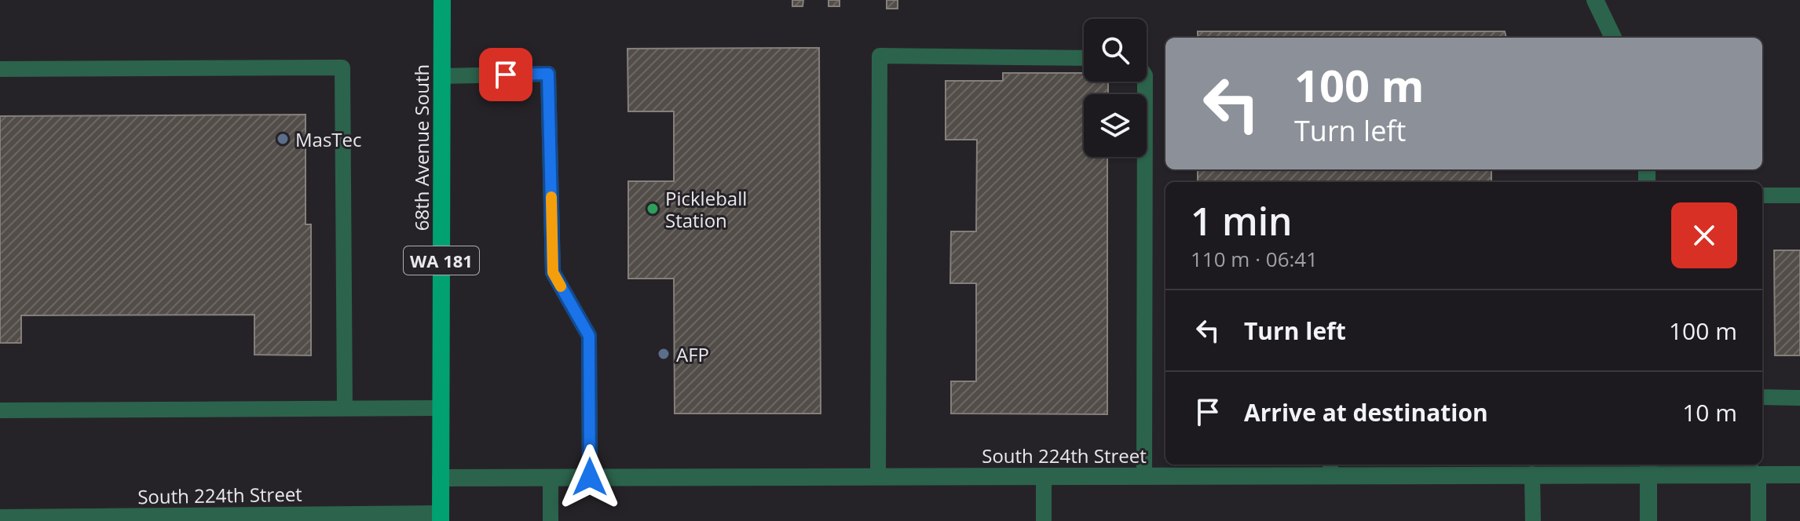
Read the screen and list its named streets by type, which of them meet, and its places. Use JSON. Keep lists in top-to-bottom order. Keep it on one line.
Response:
{"streets":{"main road":["68th Avenue South","WA 181"],"street":["South 224th Street"]},"crossings":[["68th Avenue South","South 224th Street"]],"places":["MasTec","Pickleball Station","AFP"],"page":{"turn":["100 m","Turn left"],"heading":["1 min","110 m · 06:41"],"list":[{"name":"Turn left","value":"100 m"},{"name":"Arrive at destination","value":"10 m"}]}}
